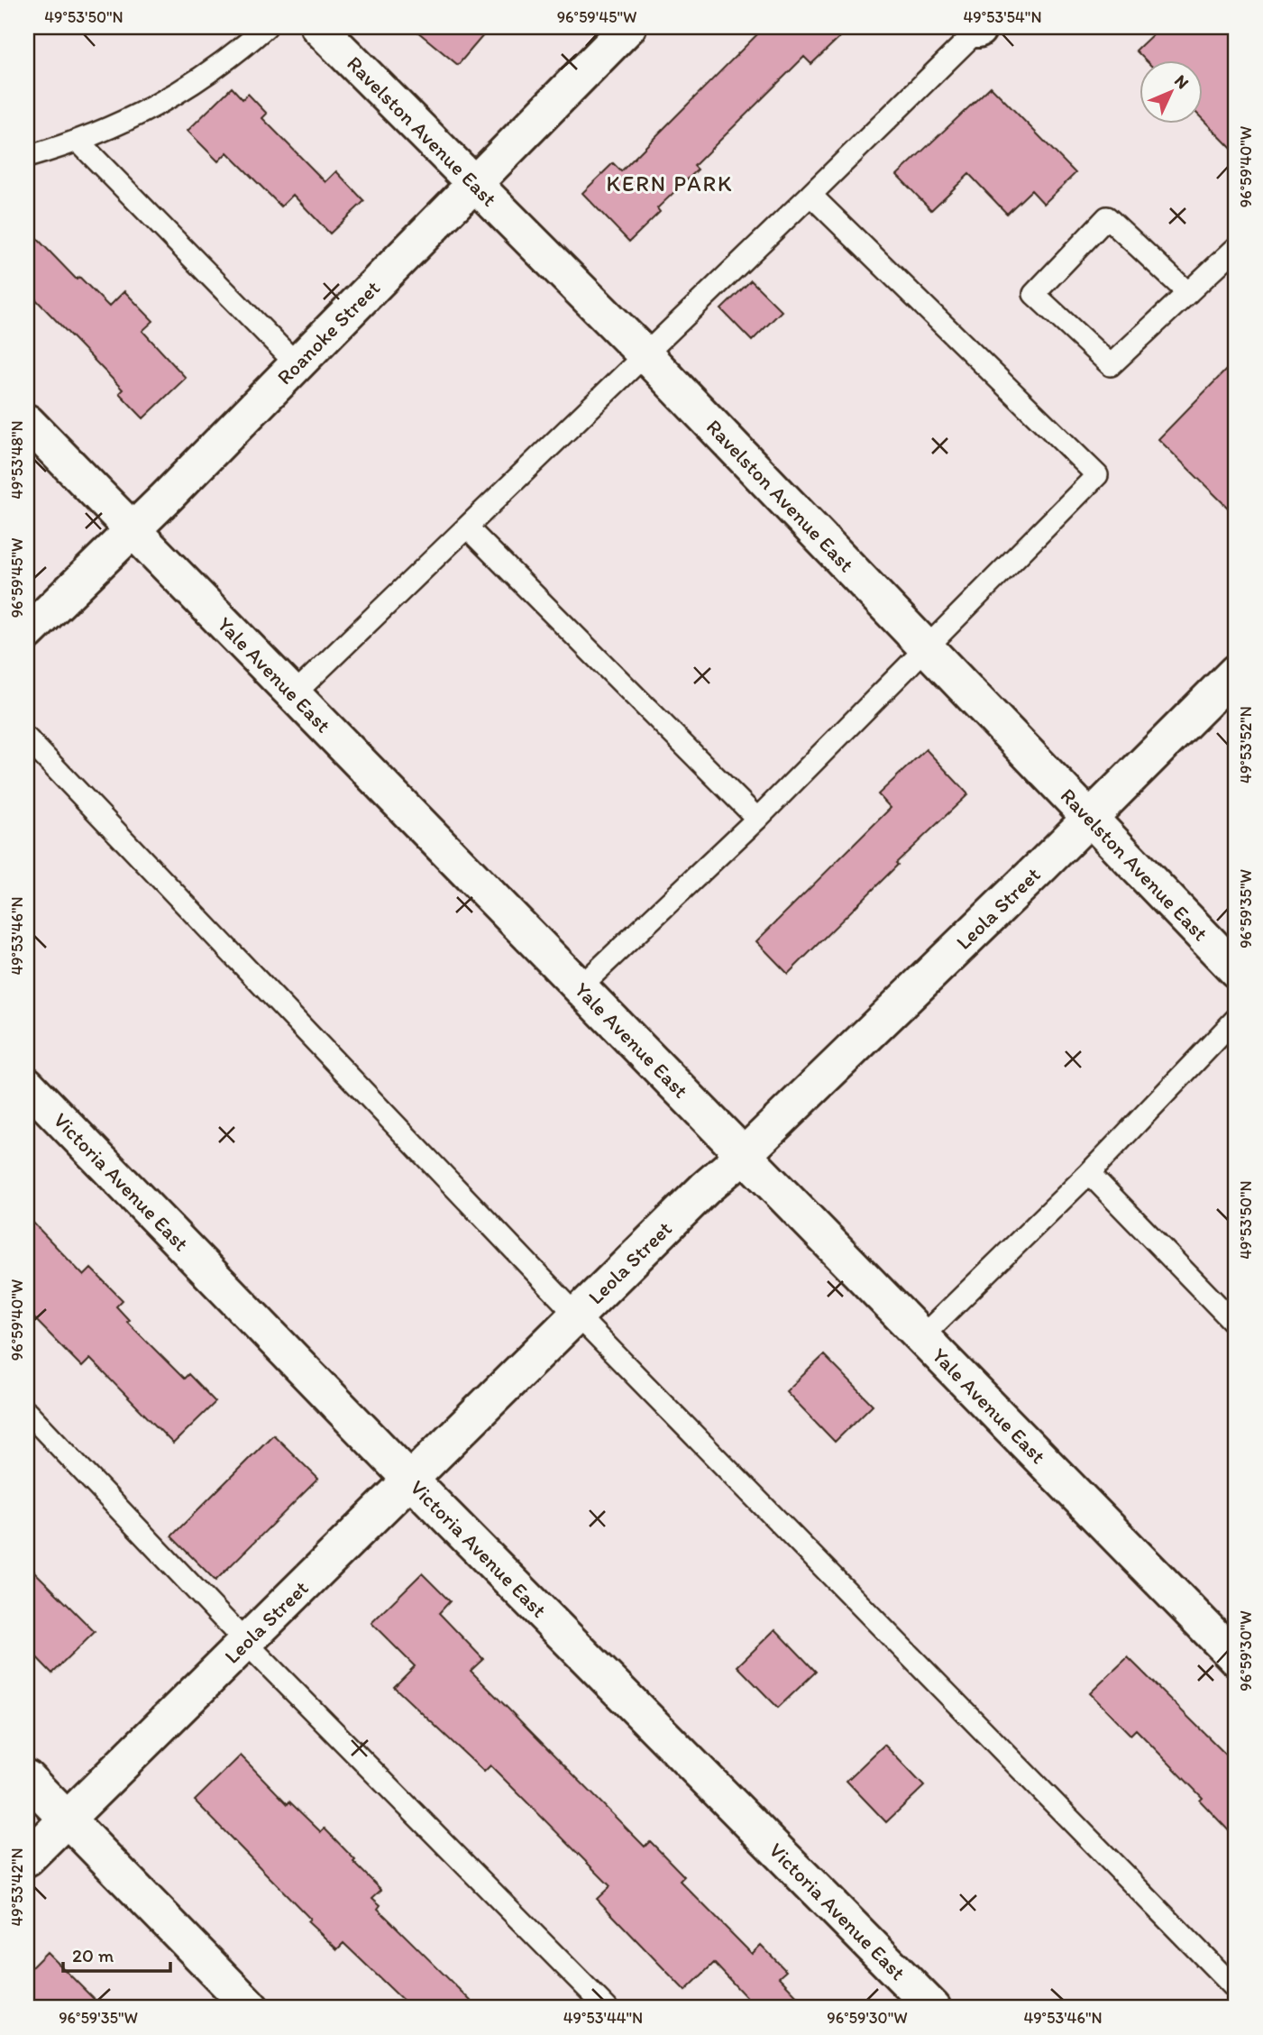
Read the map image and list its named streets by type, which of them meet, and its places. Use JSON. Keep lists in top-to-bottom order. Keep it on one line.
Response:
{"streets":{"street":["Ravelston Avenue East","Roanoke Street","Yale Avenue East","Leola Street","Victoria Avenue East"]},"crossings":[["Ravelston Avenue East","Roanoke Street"],["Ravelston Avenue East","Leola Street"],["Roanoke Street","Yale Avenue East"],["Yale Avenue East","Leola Street"],["Leola Street","Victoria Avenue East"]],"districts":["KERN PARK"],"scale_bar":"20 m","north":"top right","coordinates":["49°53'50\"N","96°59'45\"W","49°53'54\"N","96°59'40\"W","49°53'48\"N","49°53'52\"N","96°59'35\"W","49°53'46\"N","96°59'30\"W","49°53'42\"N","49°53'44\"N"]}
